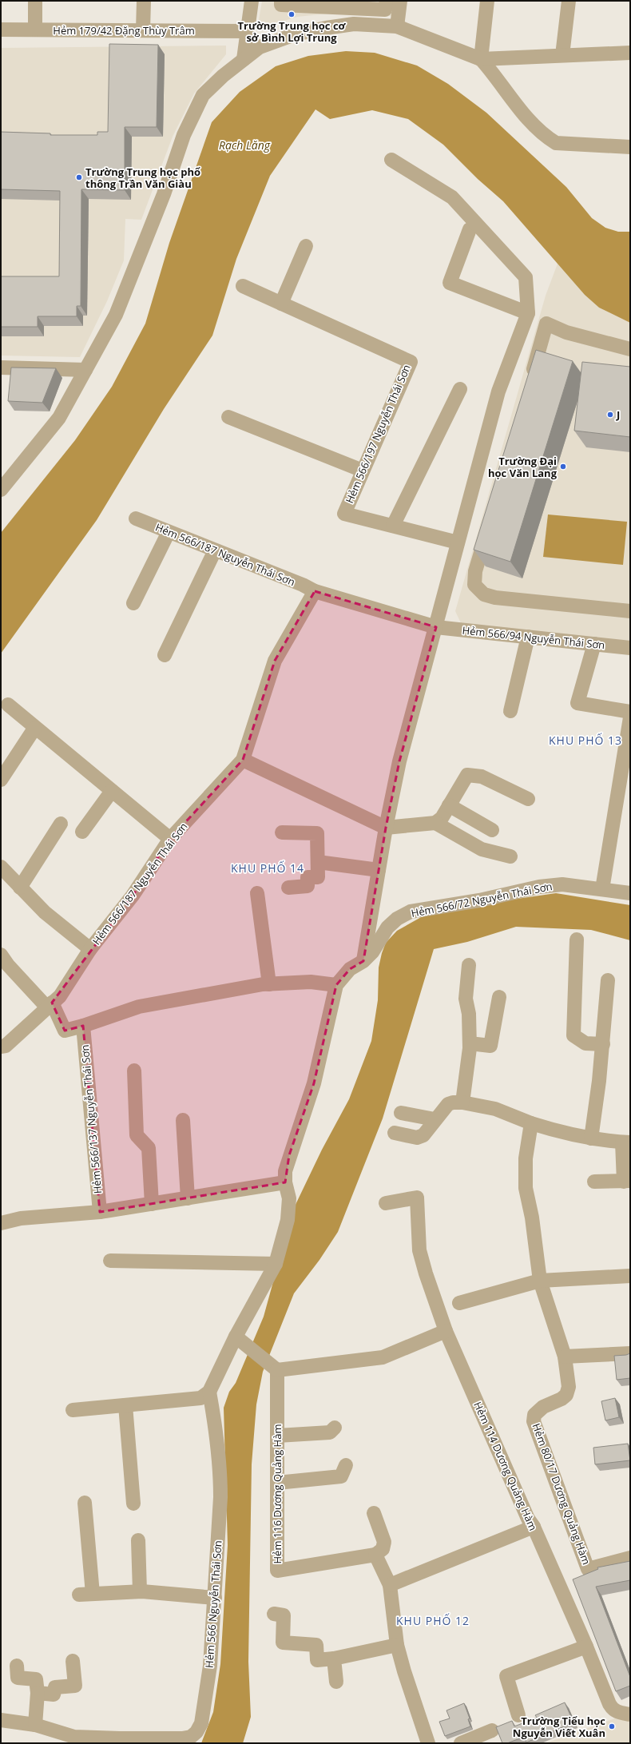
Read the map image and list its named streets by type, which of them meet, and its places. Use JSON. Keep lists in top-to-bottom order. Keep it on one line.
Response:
{"streets":{"street":["Hẻm 179/42 Đặng Thùy Trâm","Hẻm 566/197 Nguyễn Thái Sơn","Hẻm 566/187 Nguyễn Thái Sơn","Hẻm 566/94 Nguyễn Thái Sơn","Hẻm 566/72 Nguyễn Thái Sơn","Hẻm 566/137 Nguyễn Thái Sơn","Hẻm 114 Dương Quảng Hàm","Hẻm 116 Dương Quảng Hàm","Hẻm 80/17 Dương Quảng Hàm","Hẻm 566 Nguyễn Thái Sơn"]},"crossings":[["Hẻm 566/187 Nguyễn Thái Sơn","Hẻm 566/94 Nguyễn Thái Sơn"]],"districts":["KHU PHỐ 13","KHU PHỐ 14","KHU PHỐ 12"],"water":["Rạch Lăng"],"places":["Trường Trung học cơ sở Bình Lợi Trung","Trường Trung học phổ thông Trần Văn Giàu","J","Trường Đại học Văn Lang","Trường Tiểu học Nguyễn Viết Xuân"]}
